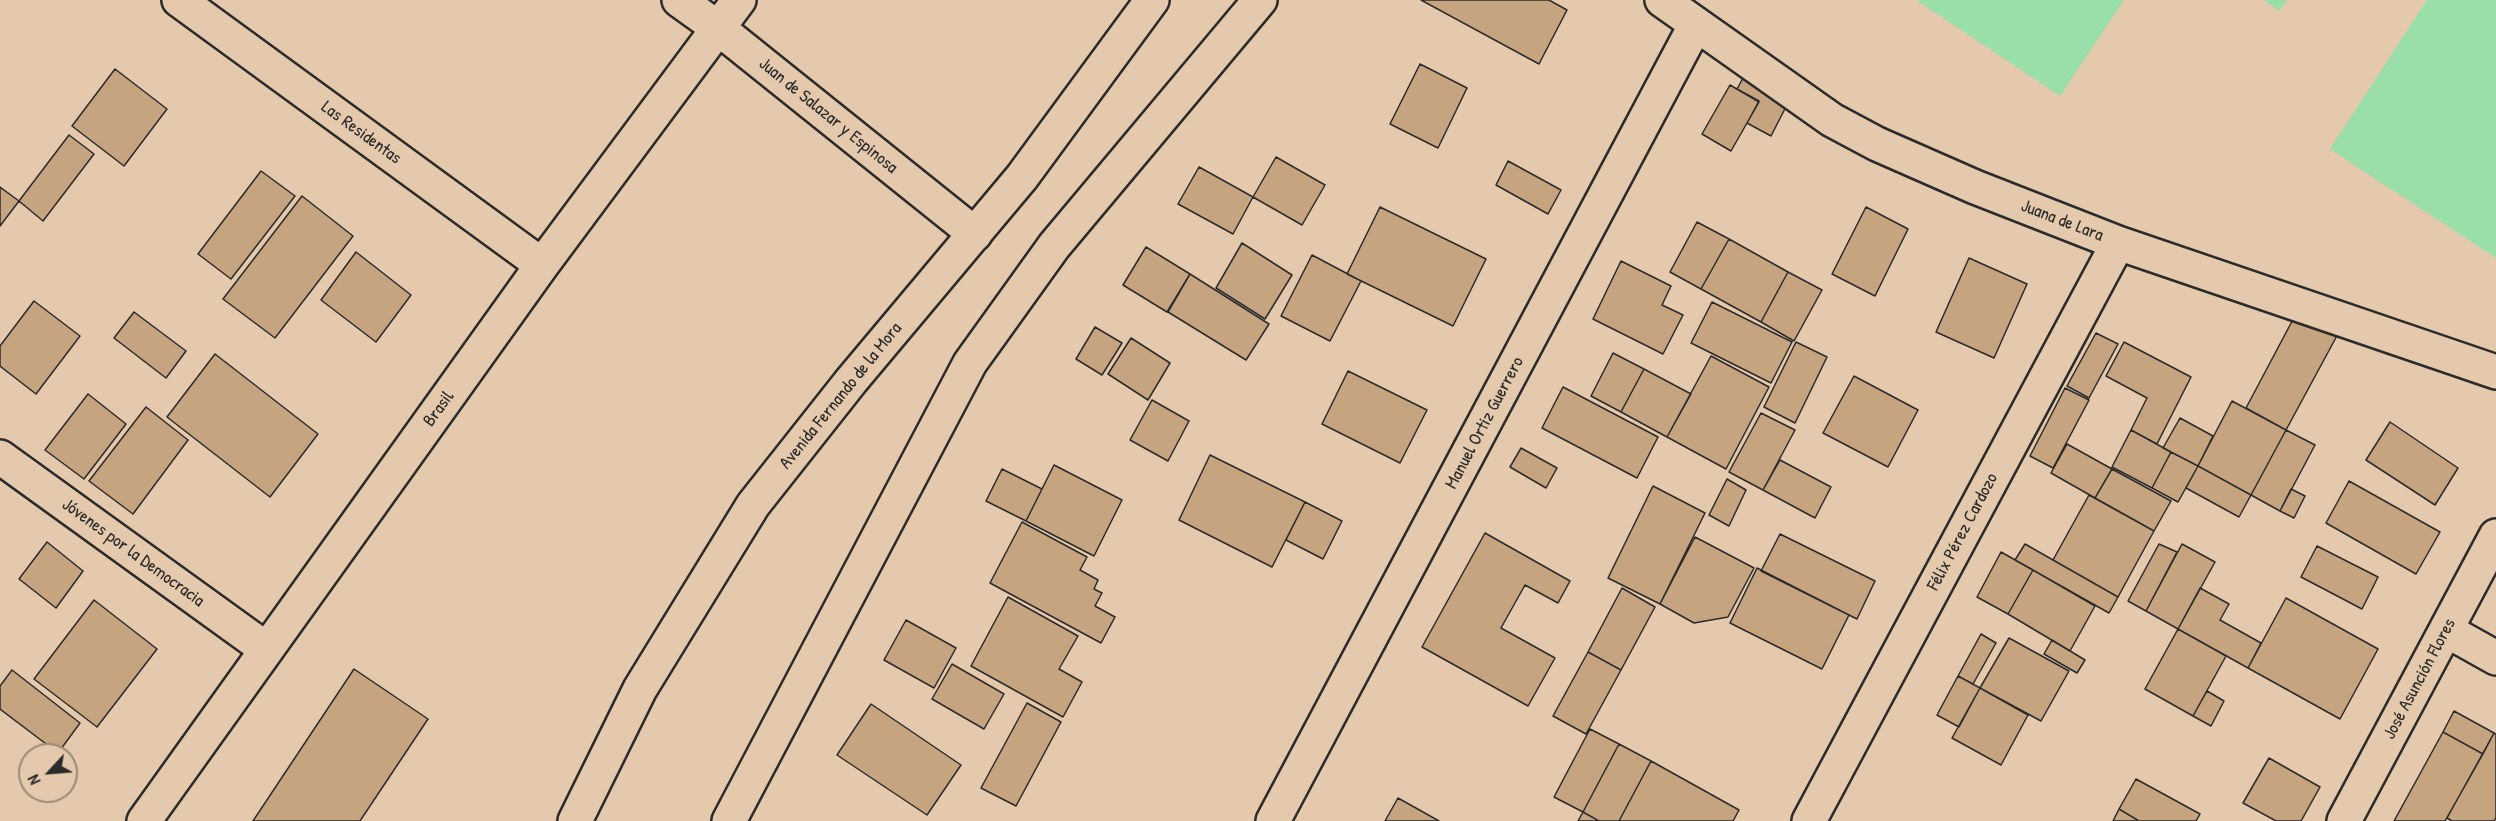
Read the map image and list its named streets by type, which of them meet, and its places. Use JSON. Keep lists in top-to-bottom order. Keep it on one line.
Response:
{"streets":{"street":["Juan de Salazar y Espinosa","Las Residentas","Juana de Lara","Avenida Fernando de la Mora","Brasil","Manuel Ortiz Guerrero","Félix Pérez Cardozo","Jóvenes por la Democracia","José Asunción Flores"]},"crossings":[["Juan de Salazar y Espinosa","Avenida Fernando de la Mora"],["Juan de Salazar y Espinosa","Brasil"],["Las Residentas","Brasil"],["Juana de Lara","Manuel Ortiz Guerrero"],["Juana de Lara","Félix Pérez Cardozo"],["Brasil","Jóvenes por la Democracia"]],"north":"bottom left"}
